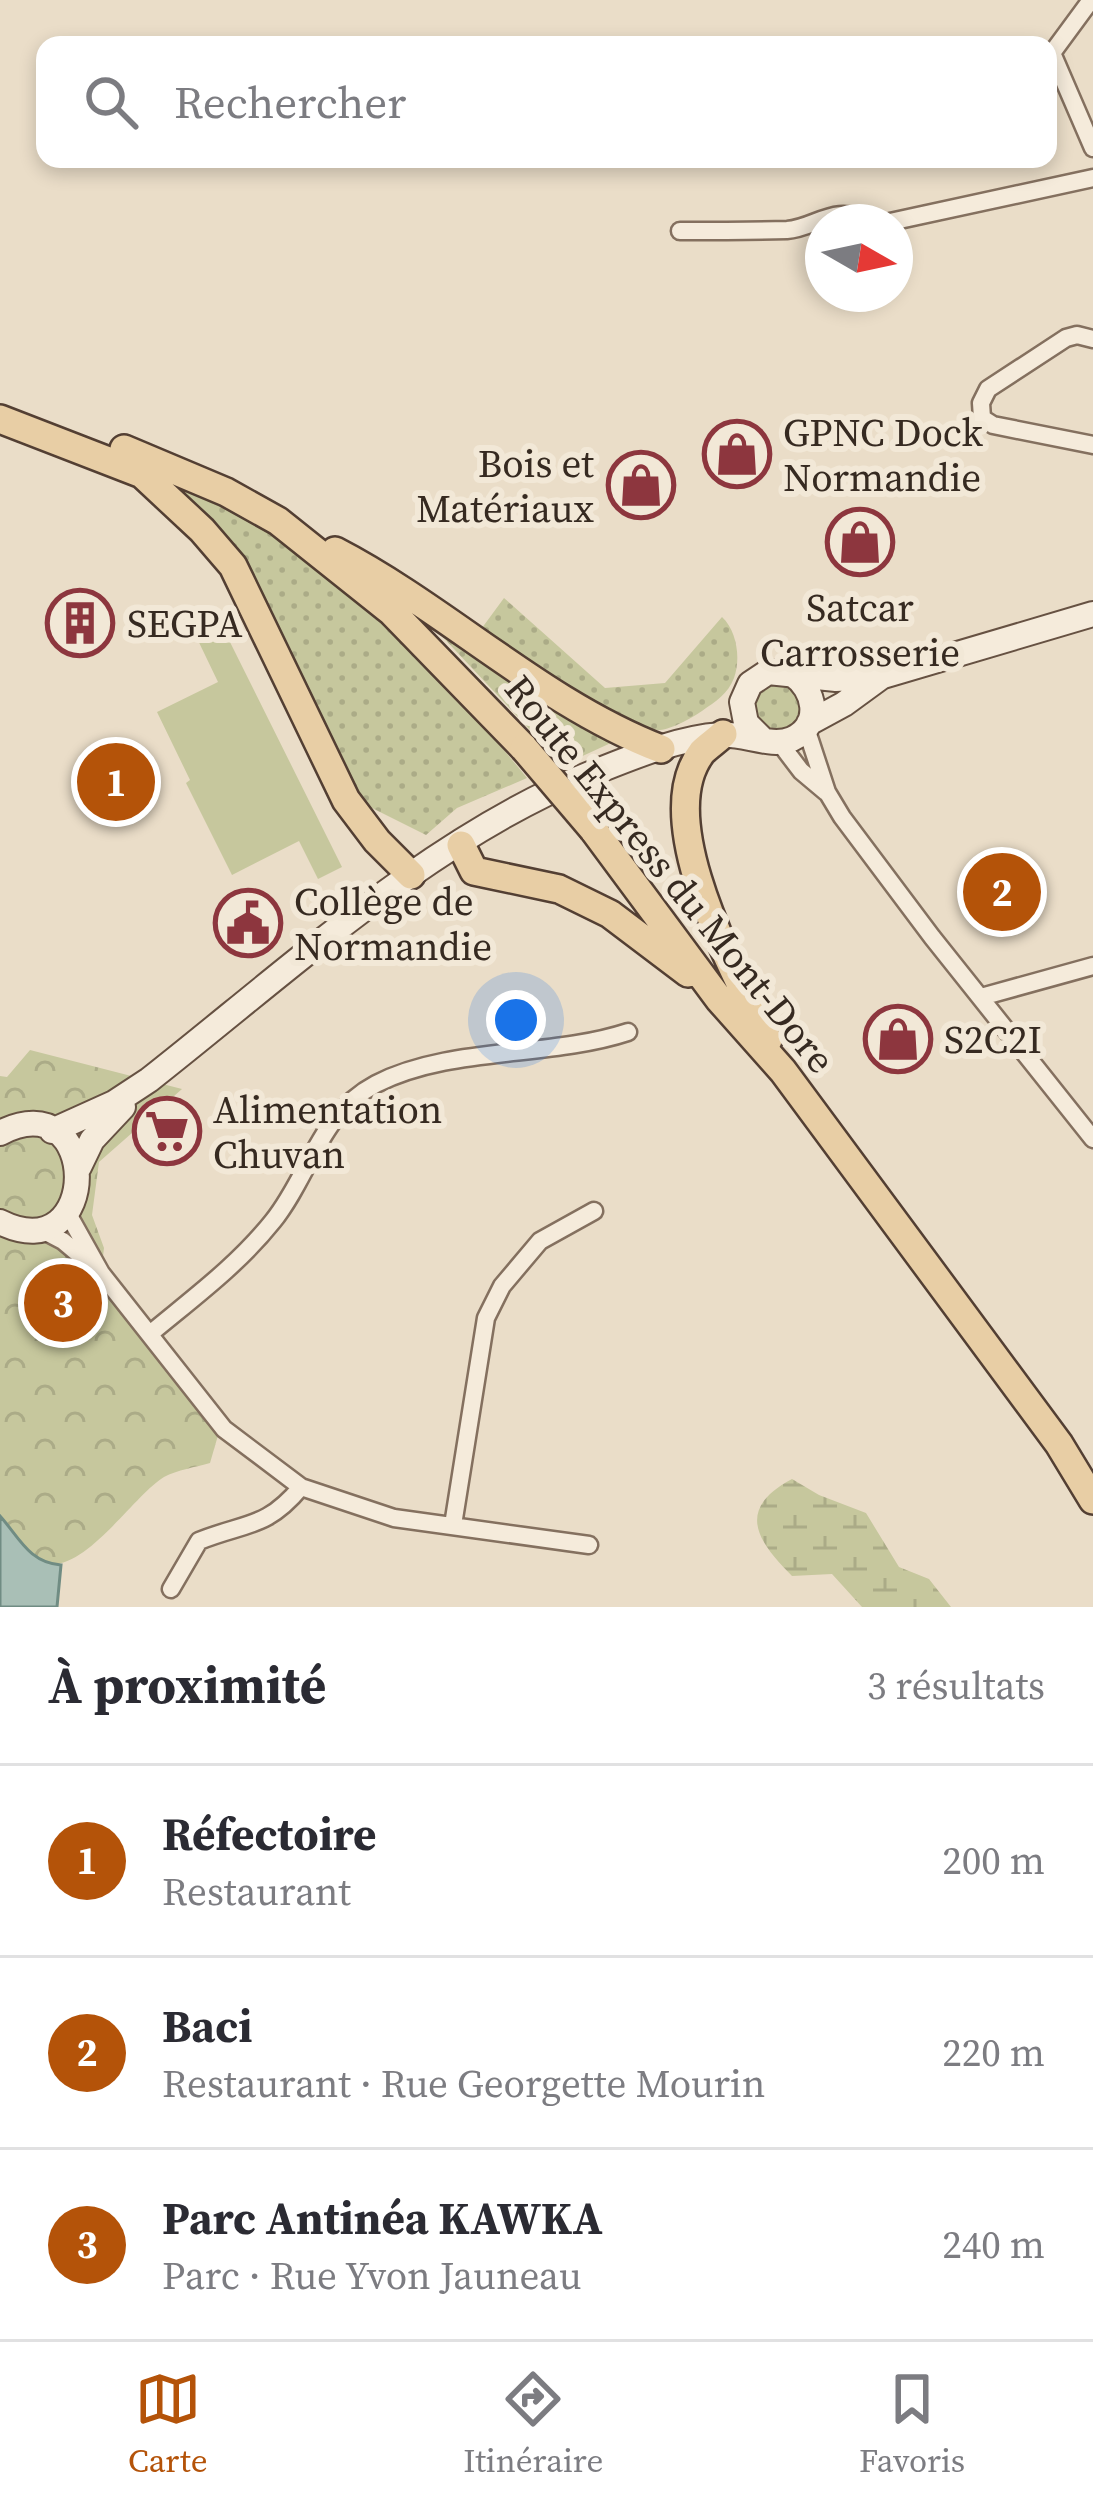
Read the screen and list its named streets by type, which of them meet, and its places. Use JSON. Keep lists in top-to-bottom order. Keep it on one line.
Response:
{"streets":{"main road":["Route Express du Mont-Dore"]},"places":{"shop":["GPNC Dock Normandie","Bois et Matériaux","Satcar Carrosserie","S2C2I"],"building":["SEGPA"],"public building":["Collège de Normandie"],"supermarket":["Alimentation Chuvan"]},"north":"right","page":{"search":"Rechercher","pins":["1","2","3"],"heading":["À proximité","3 résultats"],"list":[{"mark":"1","name":"Réfectoire","note":"Restaurant","value":"200 m"},{"mark":"2","name":"Baci","note":"Restaurant · Rue Georgette Mourin","value":"220 m"},{"mark":"3","name":"Parc Antinéa KAWKA","note":"Parc · Rue Yvon Jauneau","value":"240 m"}],"nav":["Carte","Itinéraire","Favoris"]}}
